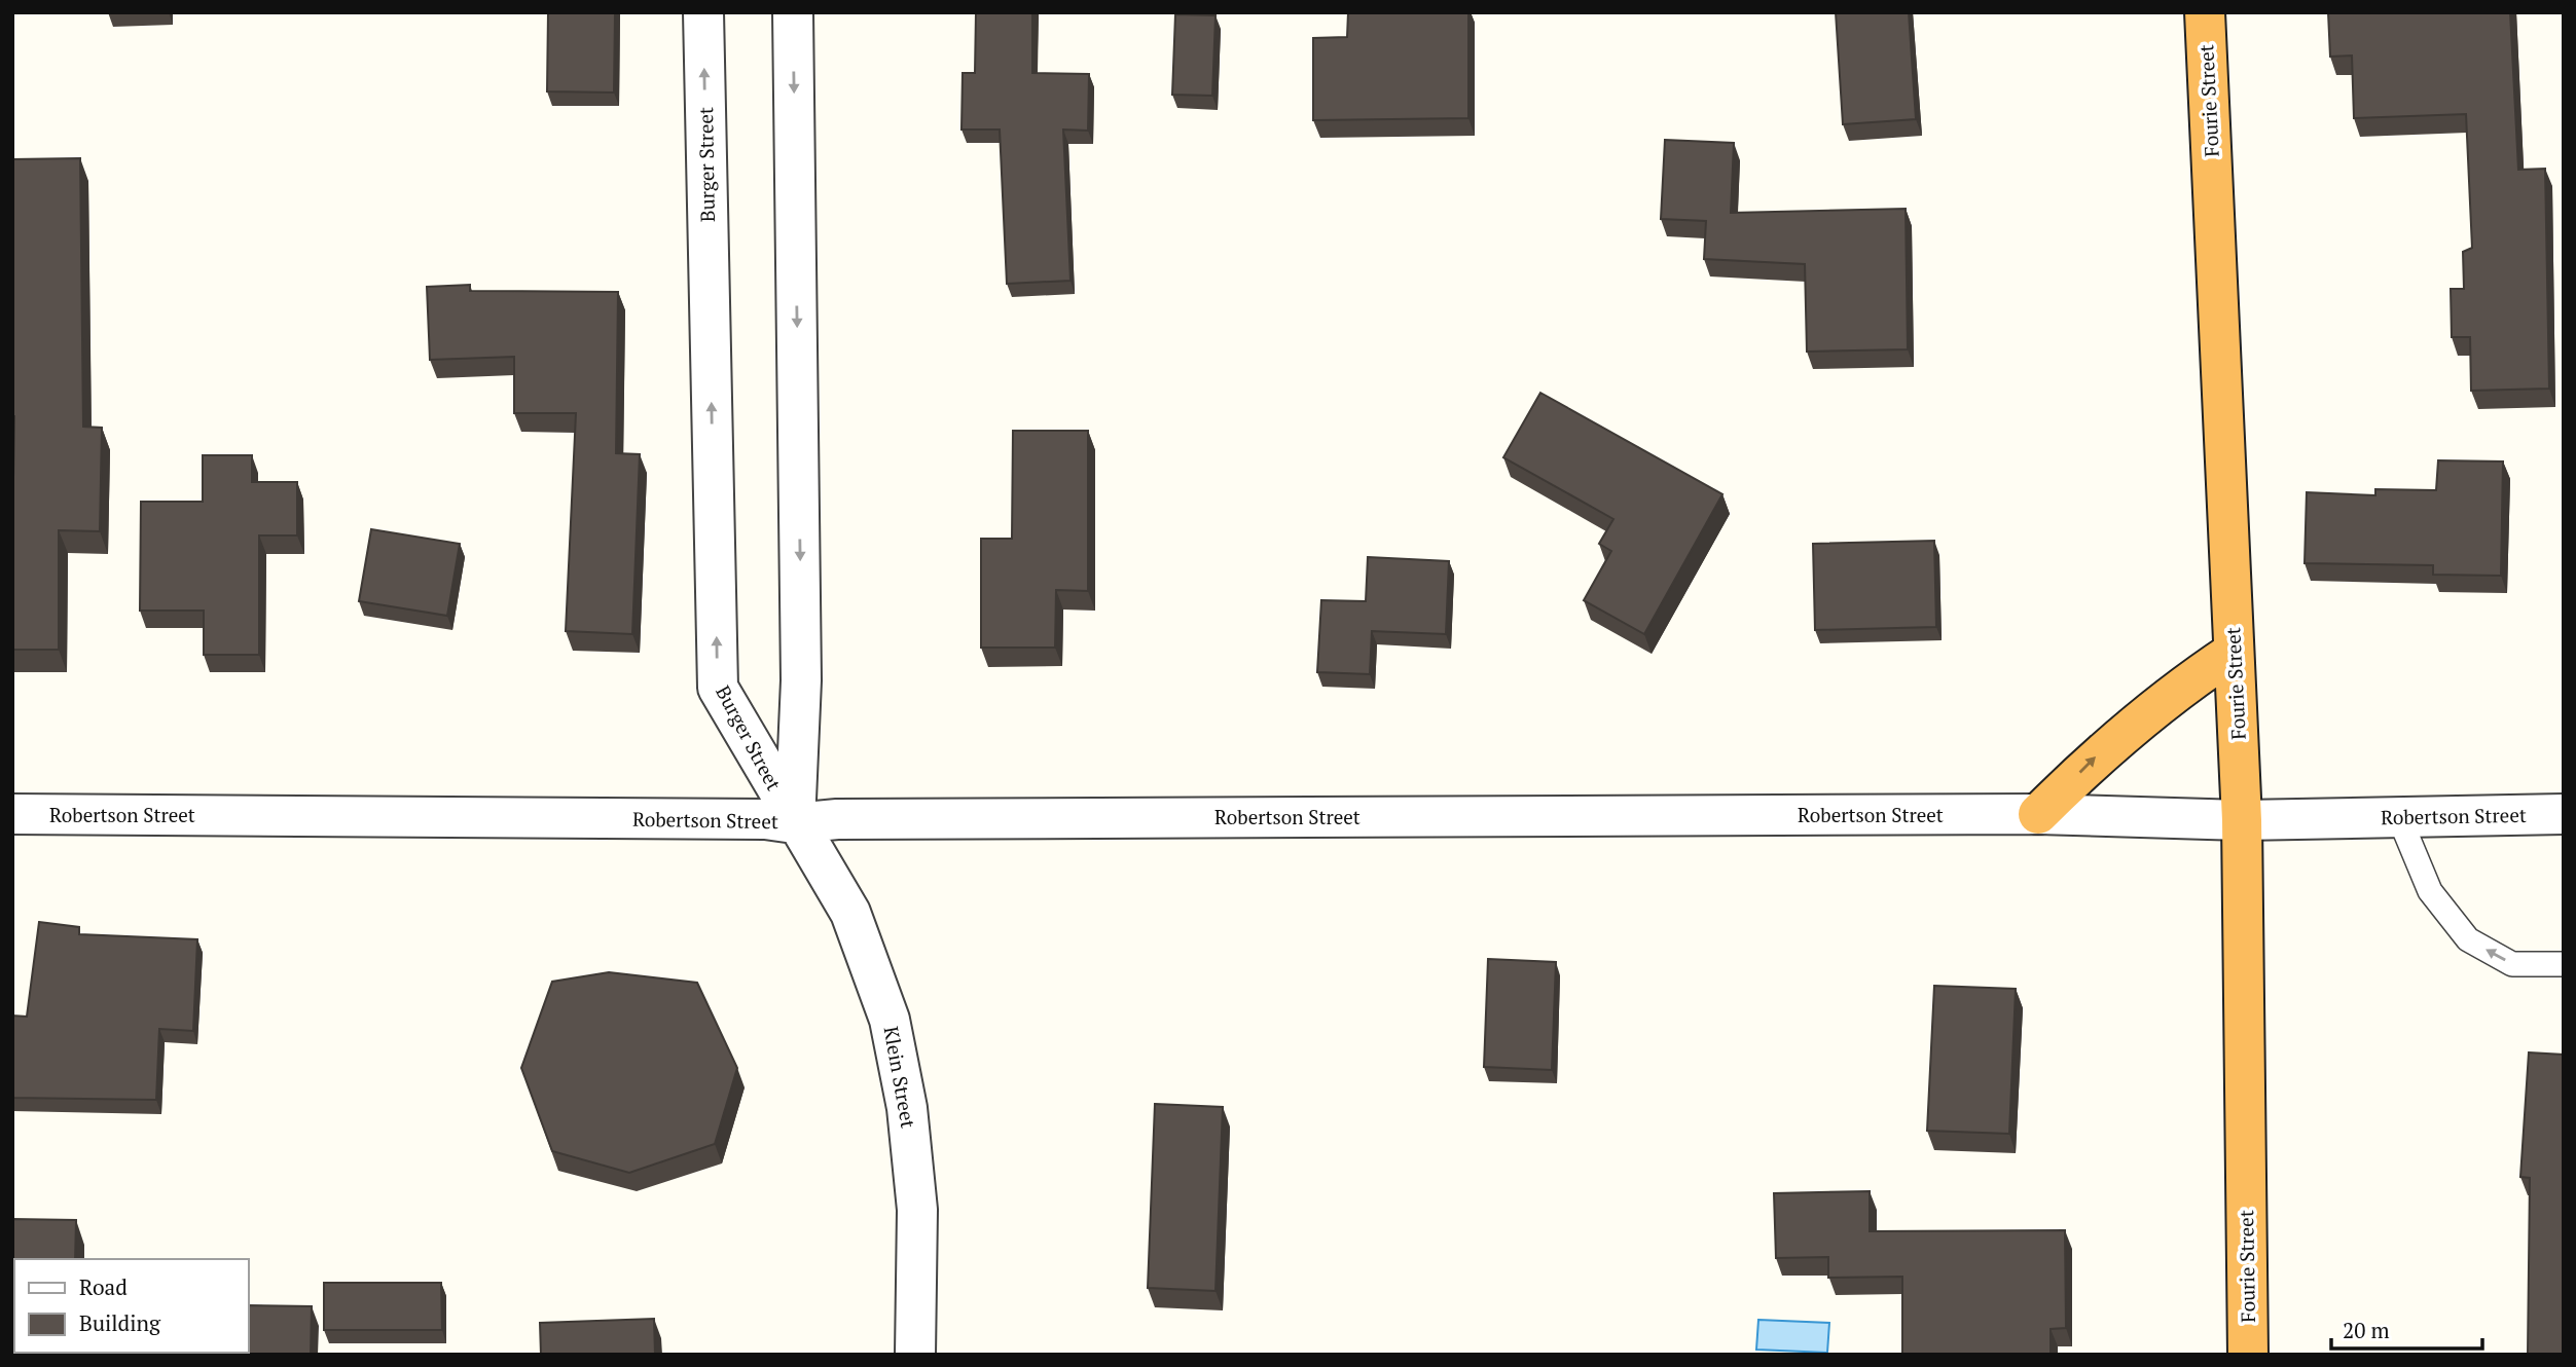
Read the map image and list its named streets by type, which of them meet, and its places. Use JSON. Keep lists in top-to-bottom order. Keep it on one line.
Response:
{"streets":{"highway":["Fourie Street"],"street":["Burger Street","Robertson Street","Klein Street"]},"crossings":[["Fourie Street","Robertson Street"],["Burger Street","Robertson Street"],["Burger Street","Klein Street"],["Robertson Street","Klein Street"]],"legend":["Road","Building"],"scale_bar":"20 m"}
